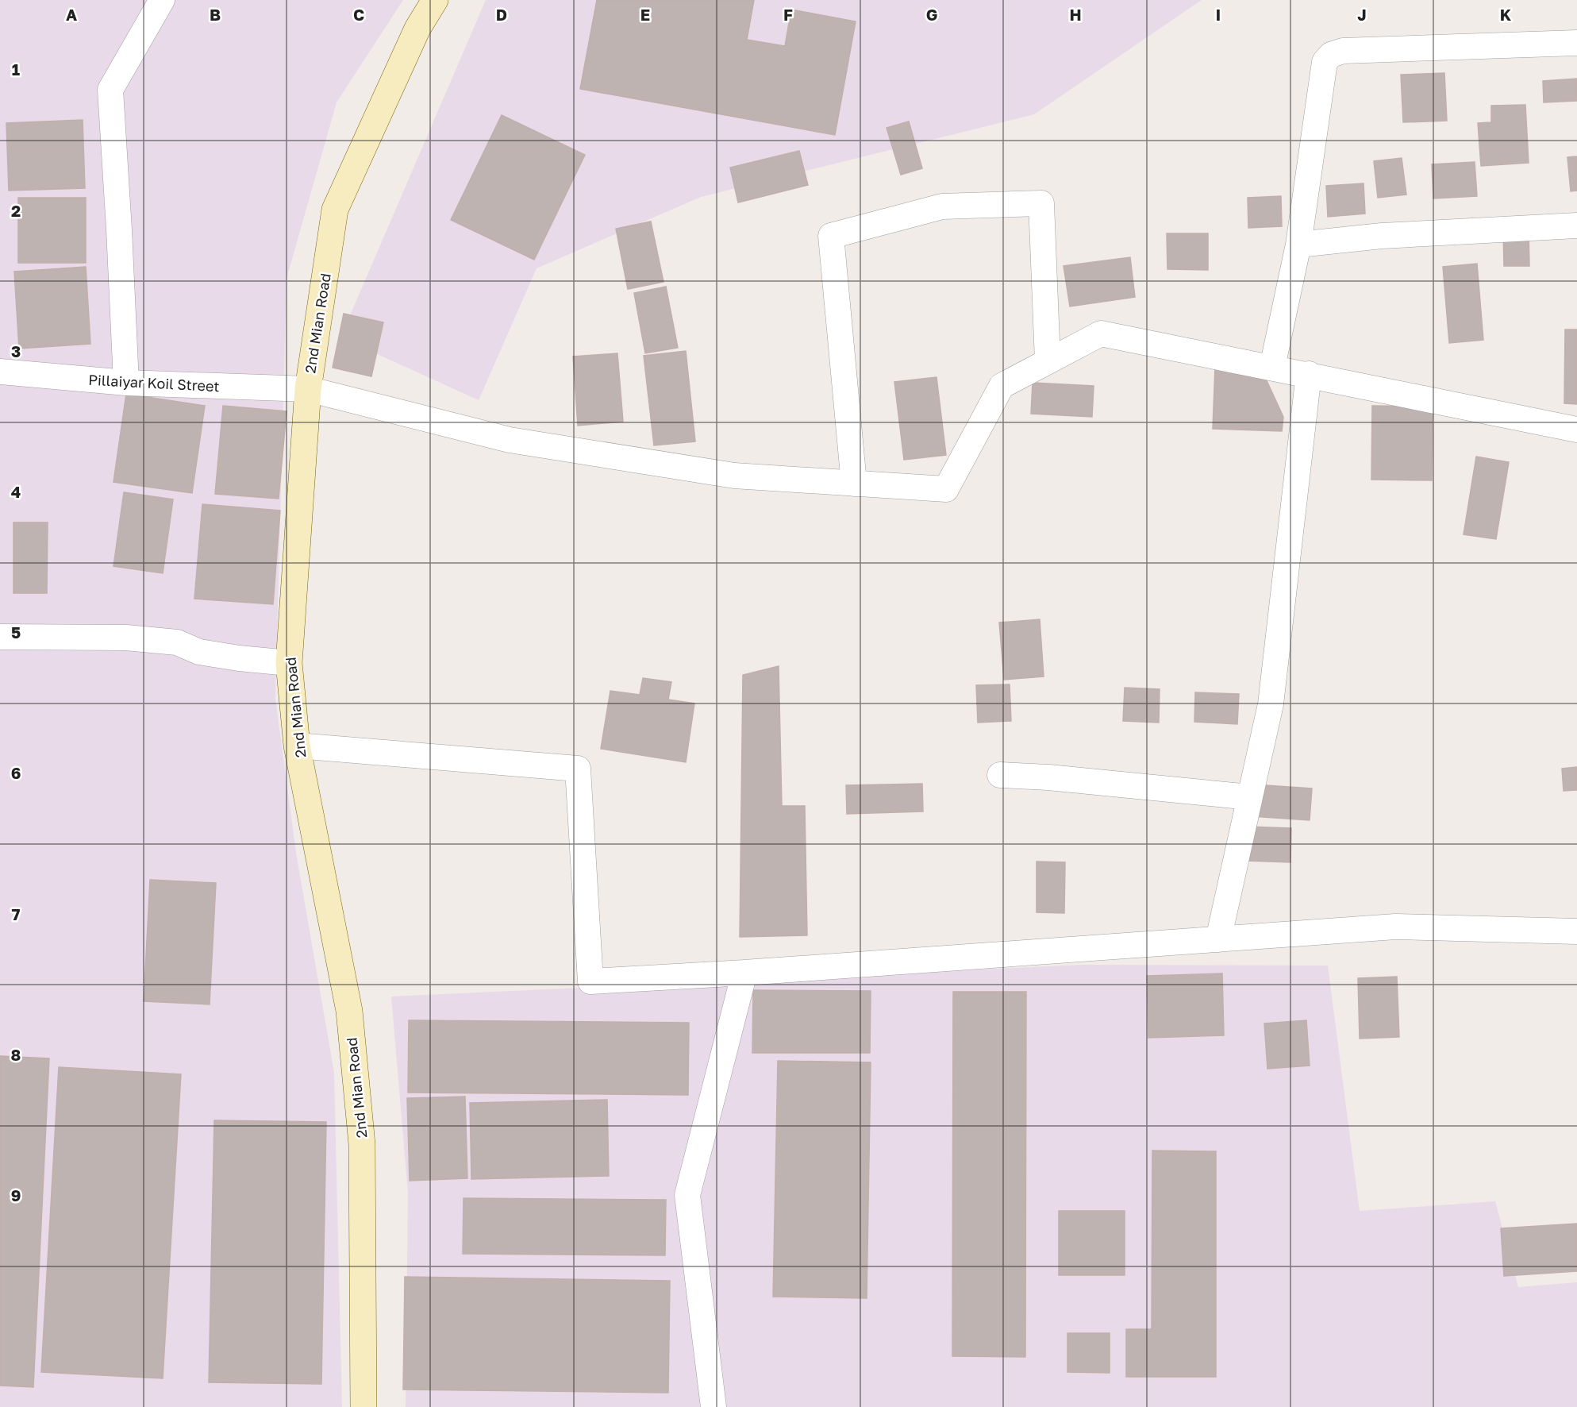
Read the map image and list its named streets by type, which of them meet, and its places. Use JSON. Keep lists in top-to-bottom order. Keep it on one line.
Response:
{"streets":{"main road":["2nd Mian Road"],"street":["Pillaiyar Koil Street"]},"crossings":[["2nd Mian Road","Pillaiyar Koil Street"]],"grid":{"columns":["A","B","C","D","E","F","G","H","I","J","K"],"rows":["1","2","3","4","5","6","7","8","9"]}}
